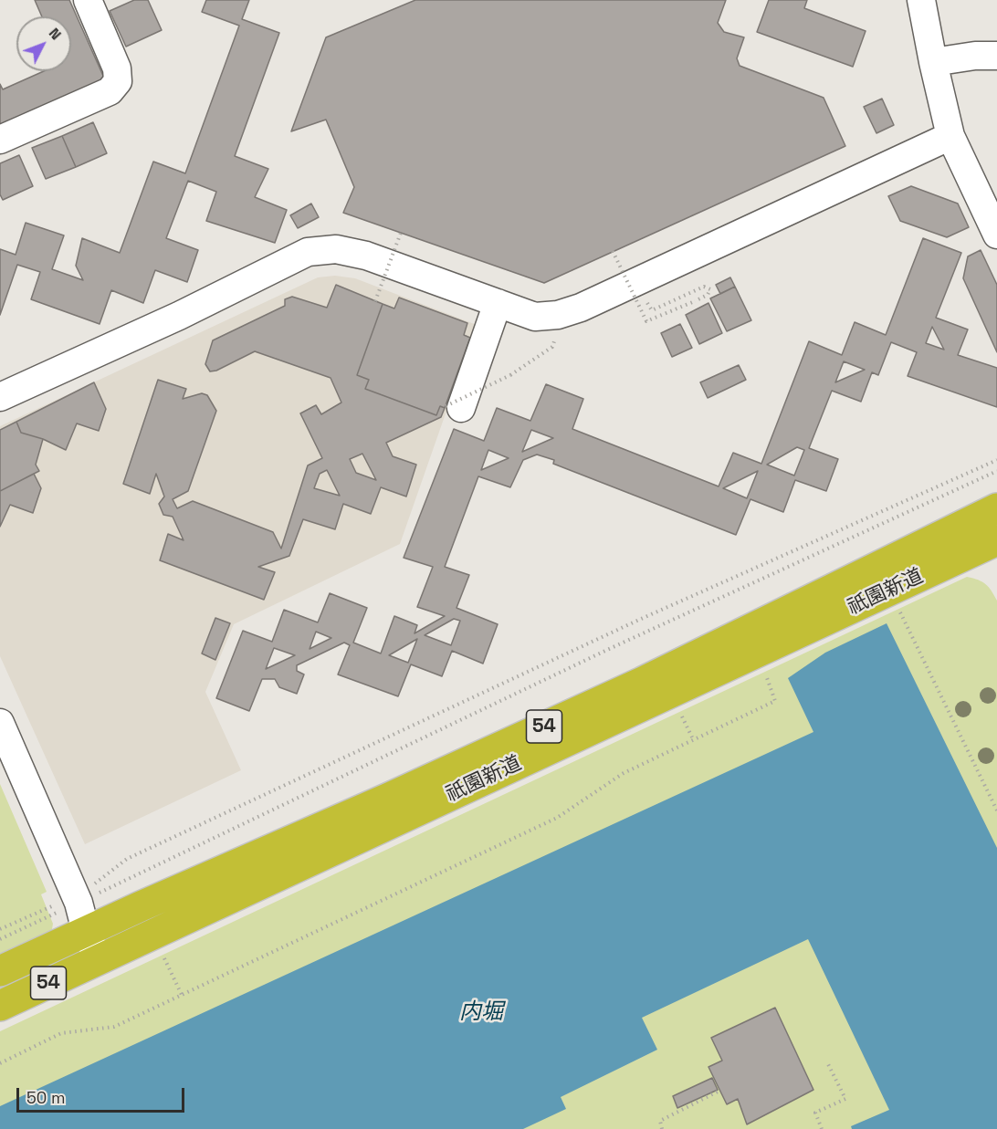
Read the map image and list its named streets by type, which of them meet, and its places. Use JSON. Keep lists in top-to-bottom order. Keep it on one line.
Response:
{"streets":{"highway":["祇園新道","54"]},"water":["内堀"],"scale_bar":"50 m","north":"top right"}
